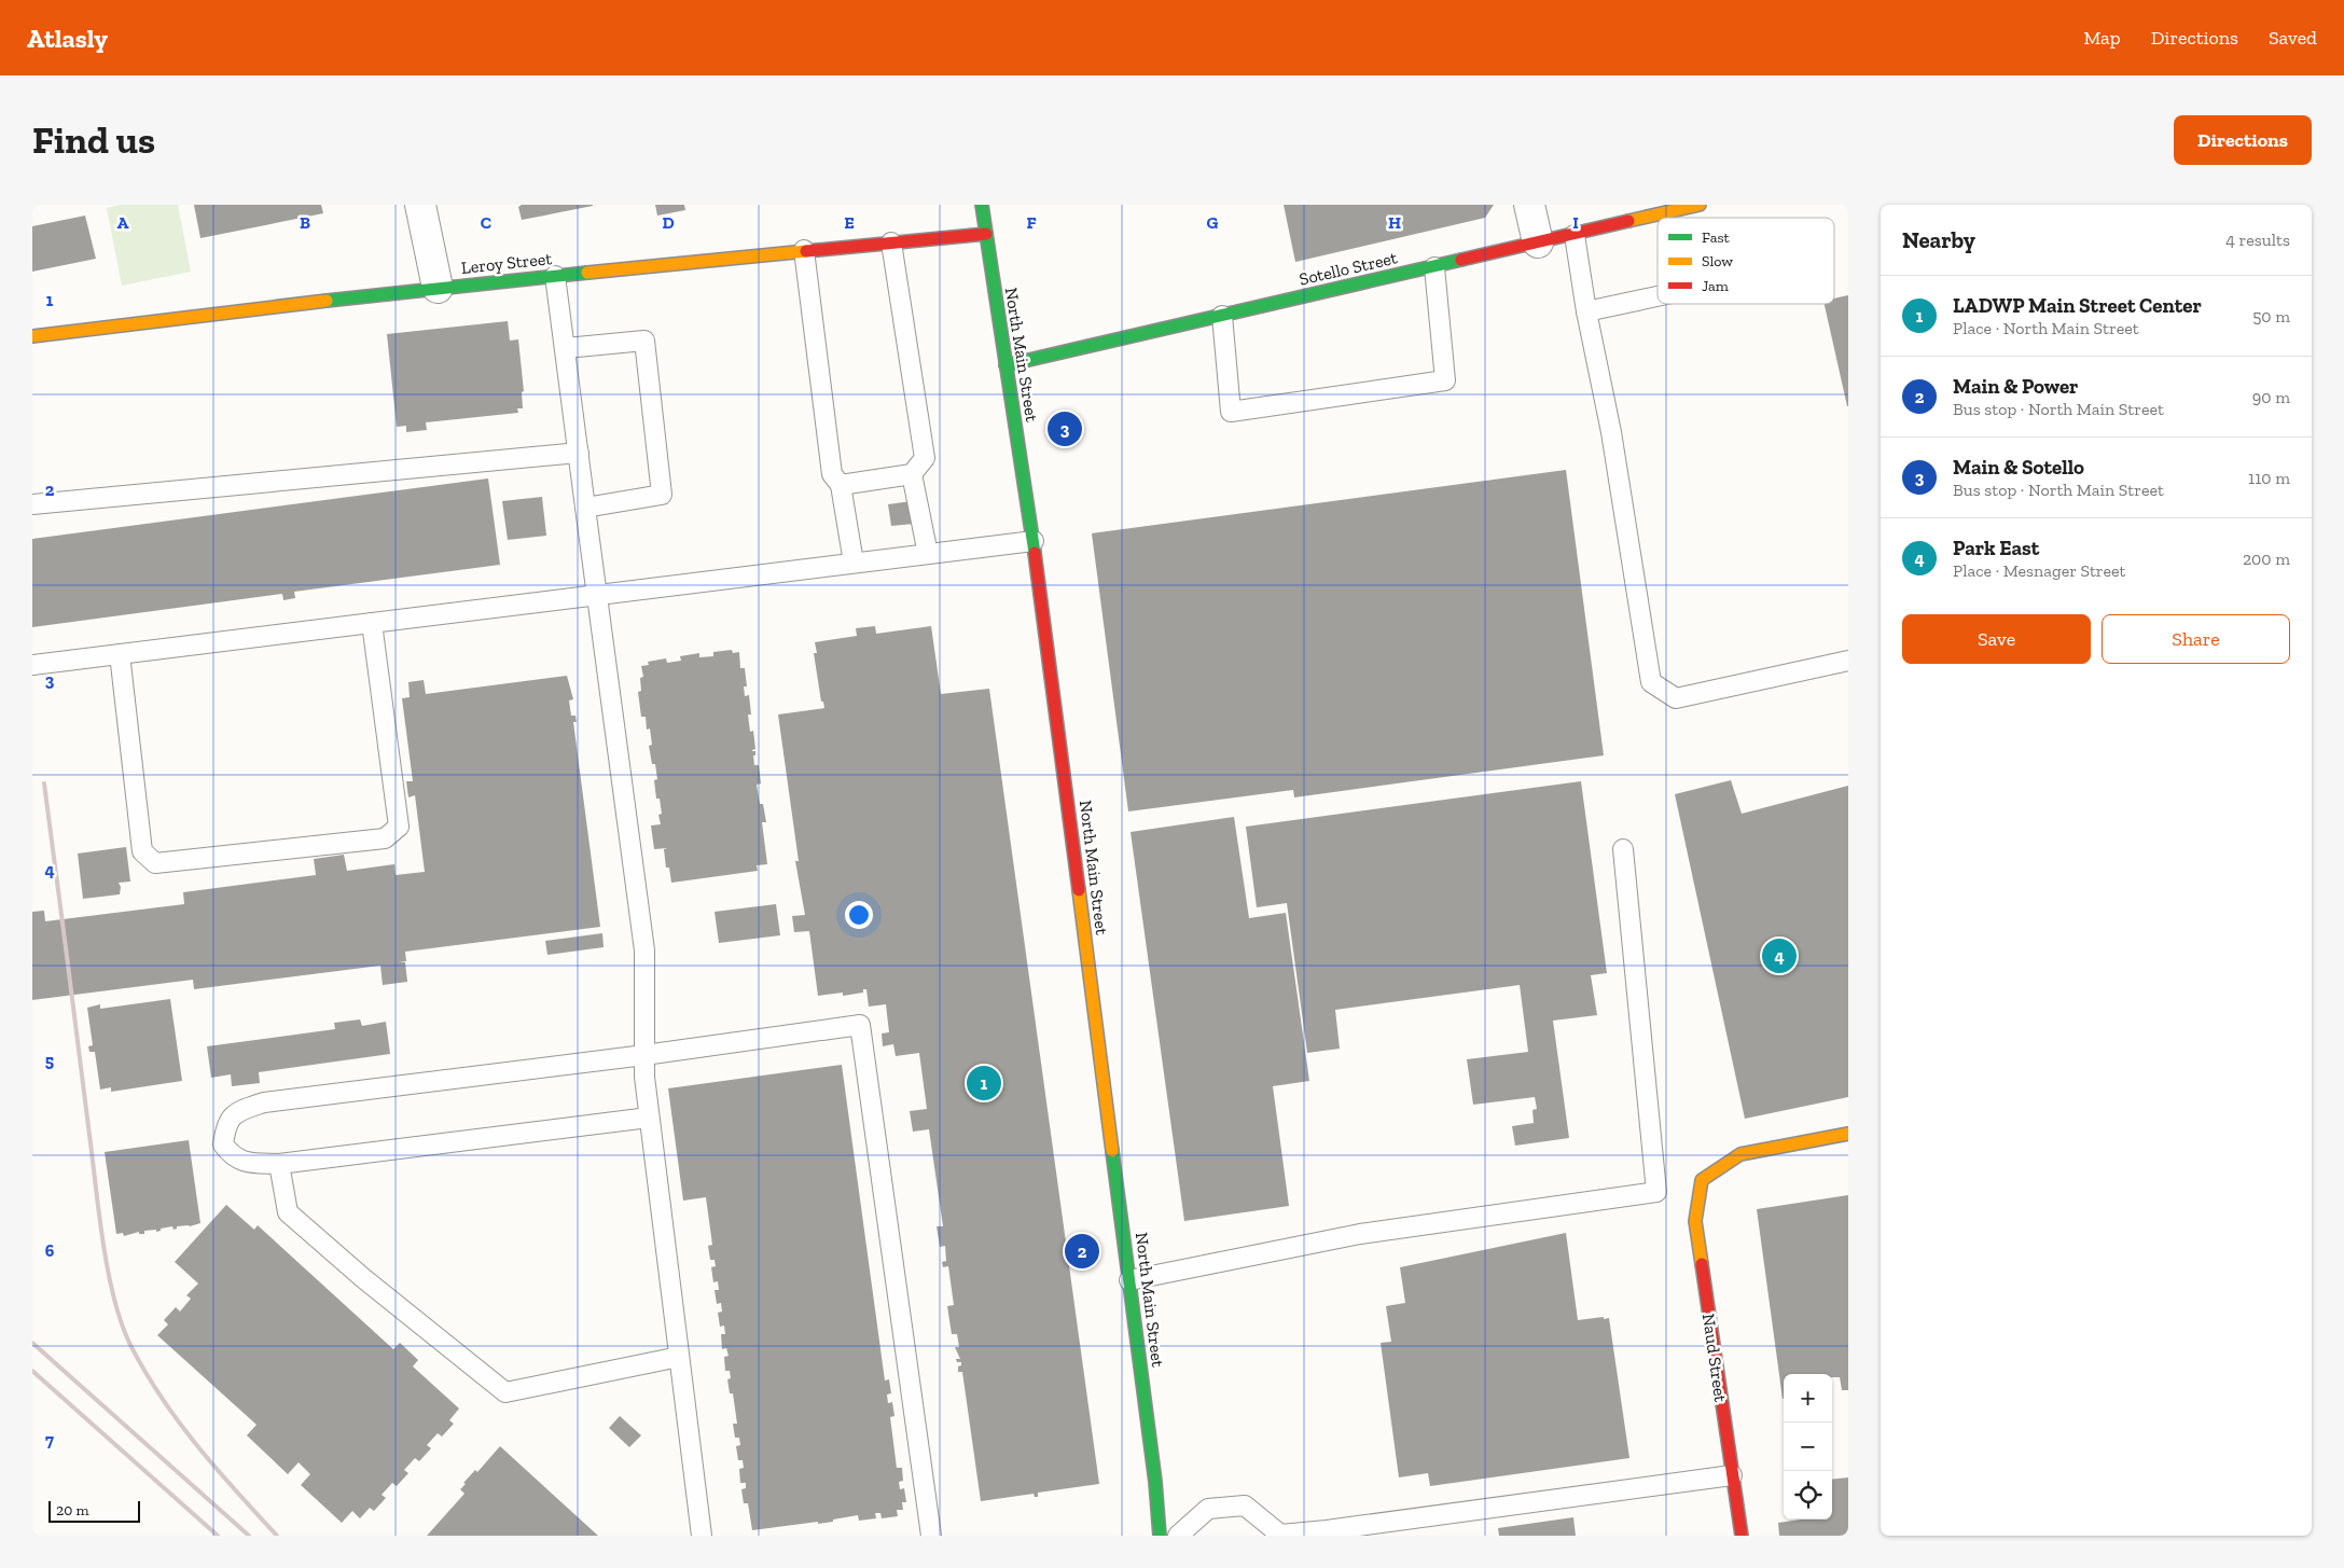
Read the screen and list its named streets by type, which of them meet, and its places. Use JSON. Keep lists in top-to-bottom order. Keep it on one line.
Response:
{"streets":{"street":["Leroy Street","Sotello Street","North Main Street","Naud Street"]},"crossings":[["Leroy Street","North Main Street"],["Sotello Street","North Main Street"]],"legend":["Fast","Slow","Jam"],"scale_bar":"20 m","page":{"header":"Atlasly","nav":["Map","Directions","Saved"],"buttons":["Directions",["Save","Share"]],"title":"Find us","heading":["Nearby","4 results"],"list":[{"mark":"1","name":"LADWP Main Street Center","note":"Place · North Main Street","value":"50 m"},{"mark":"2","name":"Main & Power","note":"Bus stop · North Main Street","value":"90 m"},{"mark":"3","name":"Main & Sotello","note":"Bus stop · North Main Street","value":"110 m"},{"mark":"4","name":"Park East","note":"Place · Mesnager Street","value":"200 m"}],"pins":["3","4","1","2"],"map_buttons":["+","−"],"scale":"20 m"},"grid":{"columns":["A","B","C","D","E","F","G","H","I"],"rows":["1","2","3","4","5","6","7"]}}
